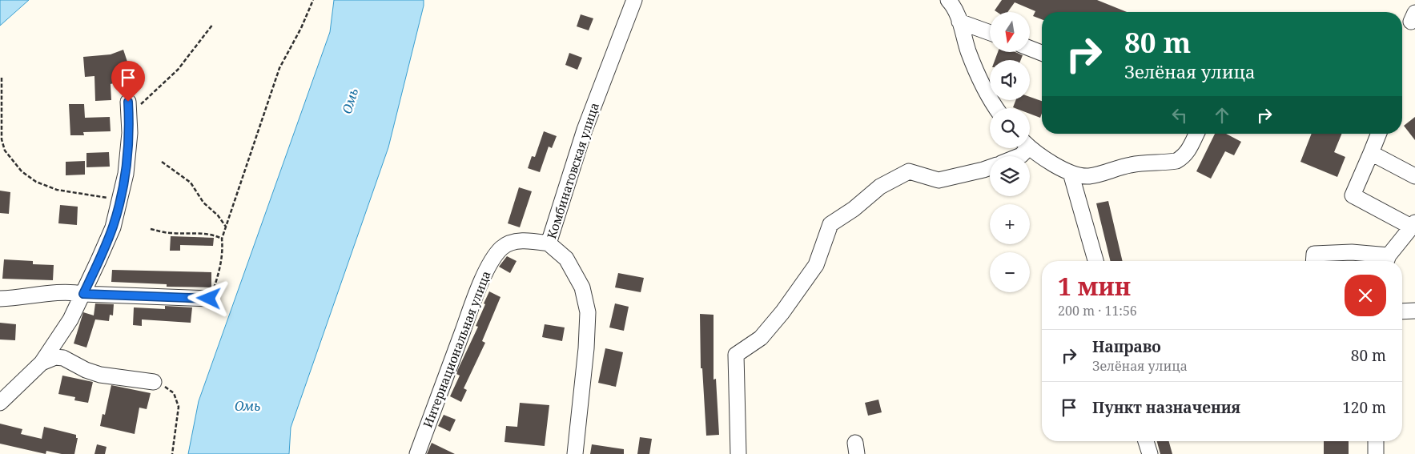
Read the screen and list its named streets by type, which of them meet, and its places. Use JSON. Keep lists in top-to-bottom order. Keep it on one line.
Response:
{"streets":{"street":["Комбинатовская улица","Интернациональная улица"]},"crossings":[["Комбинатовская улица","Интернациональная улица"]],"water":["Омь"],"north":"bottom","page":{"map_buttons":["+","−"],"turn":["80 m","Зелёная улица"],"heading":["1 мин","200 m · 11:56"],"list":[{"name":"Направо","note":"Зелёная улица","value":"80 m"},{"name":"Пункт назначения","value":"120 m"}]}}
